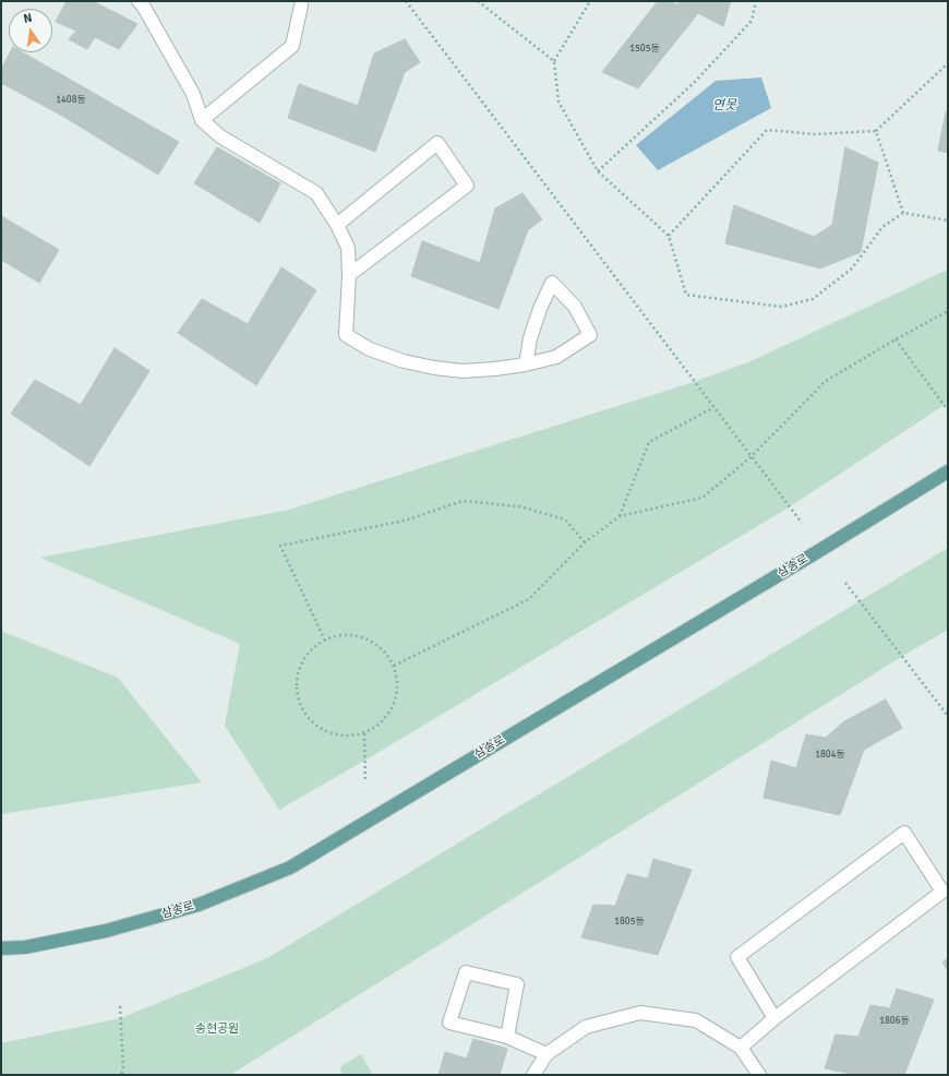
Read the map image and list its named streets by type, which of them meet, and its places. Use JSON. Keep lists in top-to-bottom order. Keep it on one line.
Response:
{"streets":{"main road":["삼송로"]},"water":["연못"],"parks":["송현공원"],"house_numbers":["1505동","1408동","1804동","1805동","1806동"],"north":"top"}
